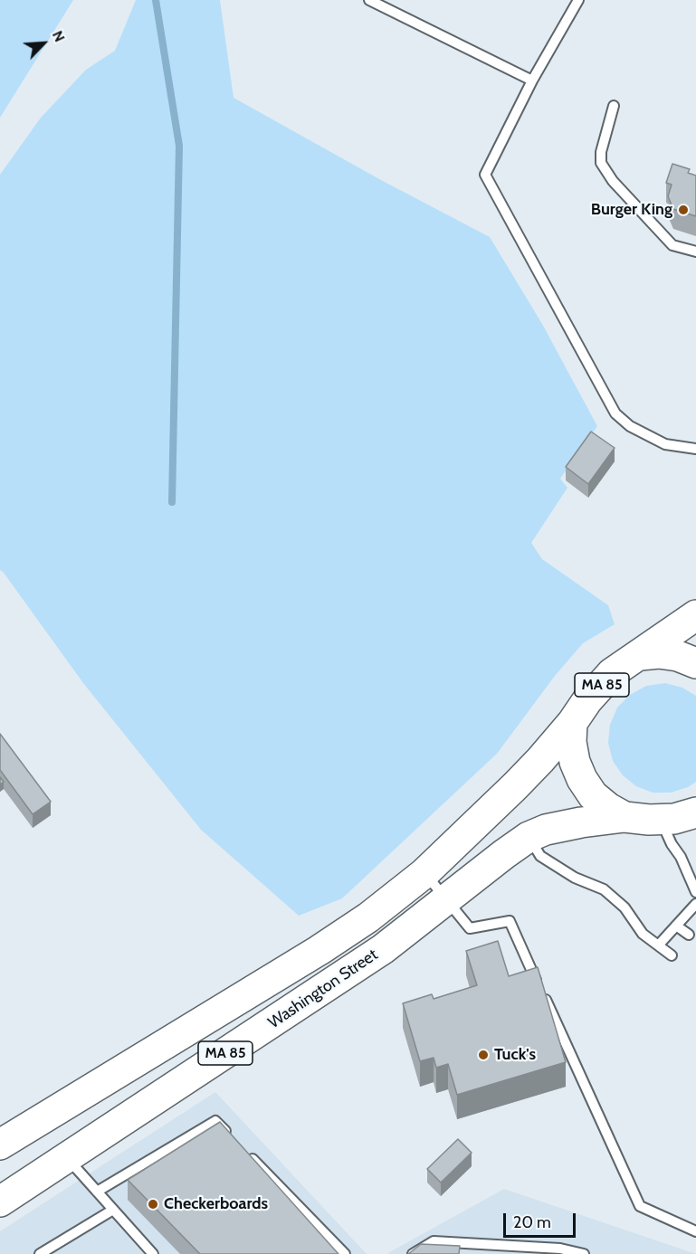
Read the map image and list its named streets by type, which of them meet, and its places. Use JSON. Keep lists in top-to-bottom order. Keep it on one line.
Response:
{"streets":{"main road":["MA 85","Washington Street"]},"crossings":[["MA 85","Washington Street"]],"places":["Burger King","Tuck's","Checkerboards"],"scale_bar":"20 m","north":"top right"}
